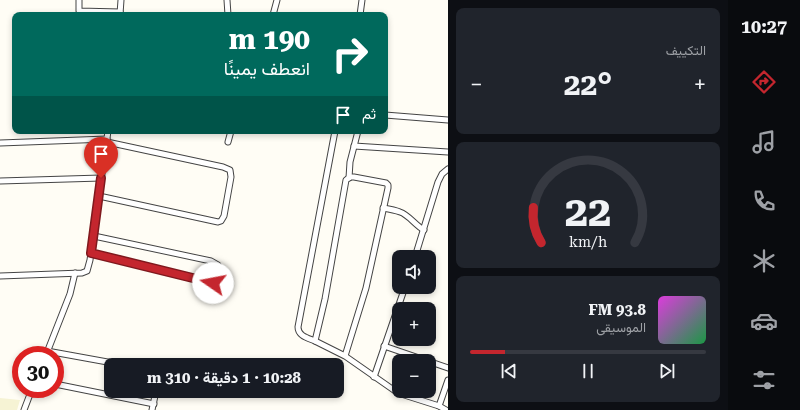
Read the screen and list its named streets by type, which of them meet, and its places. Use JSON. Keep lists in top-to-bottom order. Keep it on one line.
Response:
{"page":{"tabs":"10:27","tile":"التكييف","turn":["190 m","انعطف يمينًا"],"heat":["−","22°","+"],"then":"ثم","map_buttons":["+","−"],"song":["93.8 FM","الموسيقى"],"limit":"30","trip":"10:28 · 1 دقيقة · 310 m","gauge":["22","km/h"]}}
